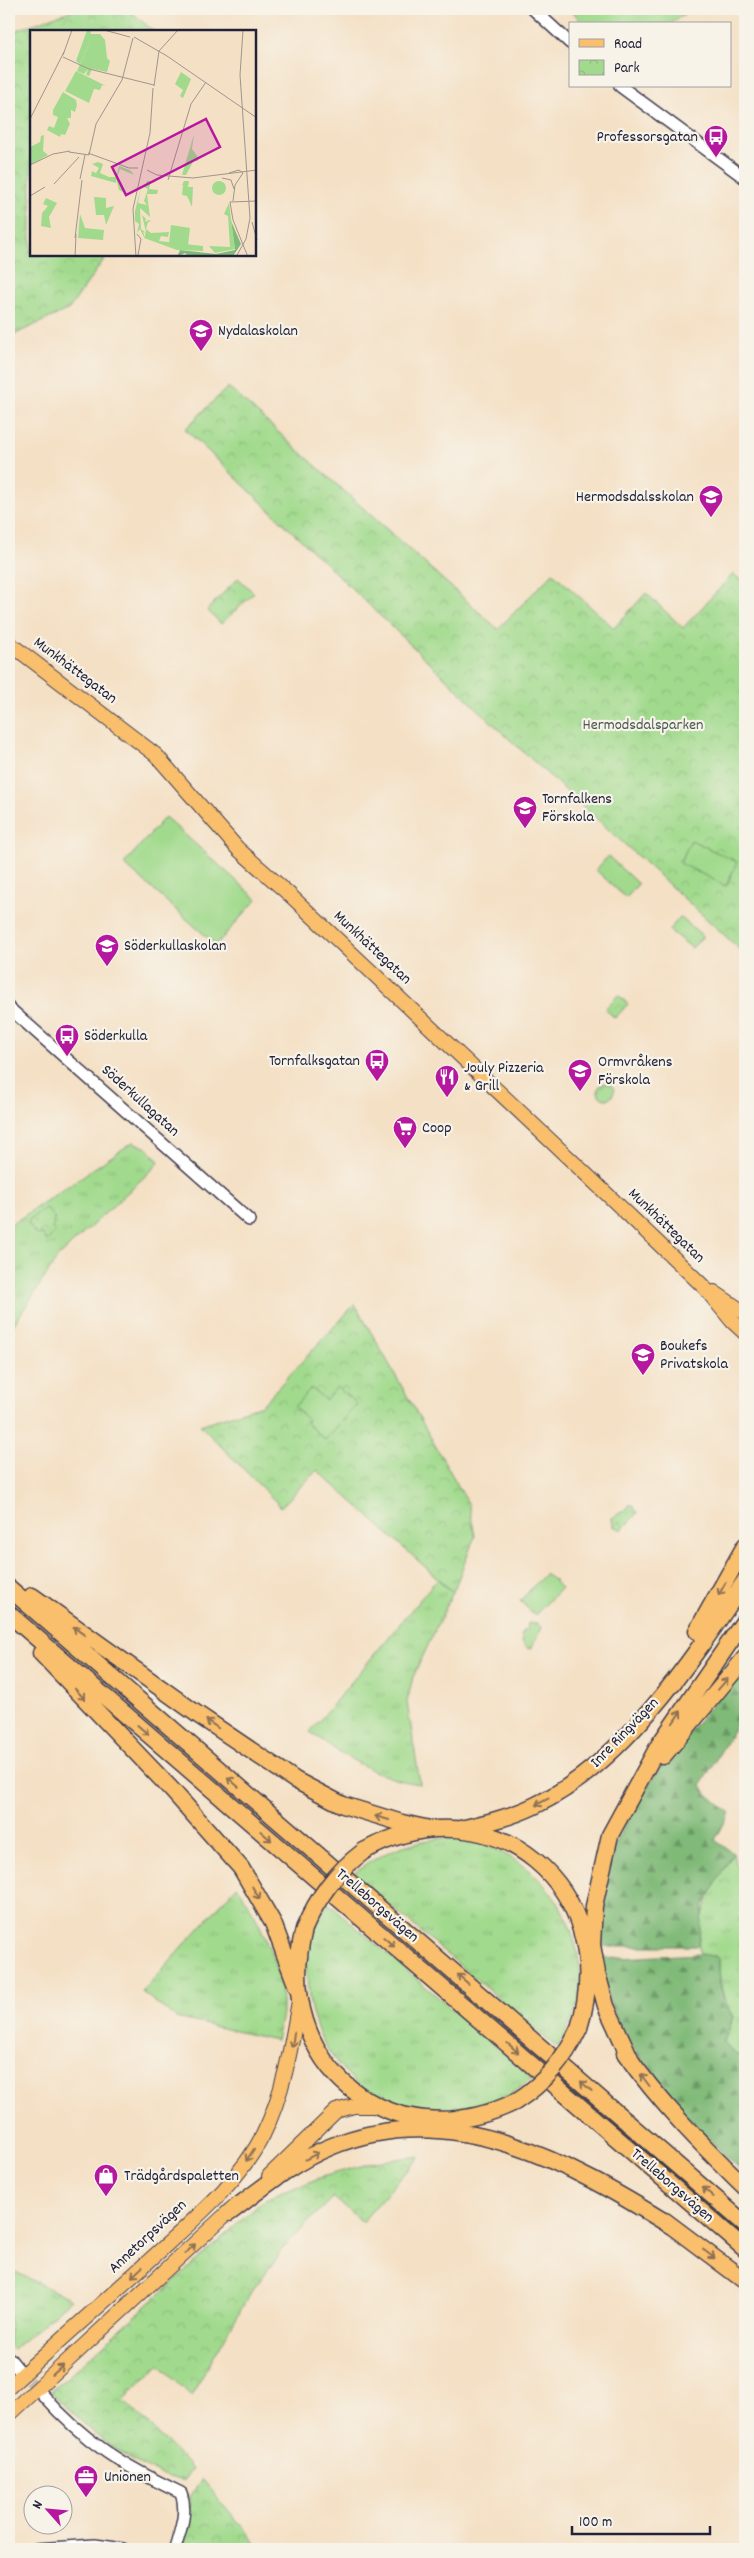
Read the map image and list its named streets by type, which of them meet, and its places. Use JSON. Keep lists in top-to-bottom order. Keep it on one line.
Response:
{"streets":{"highway":["Inre Ringvägen","Trelleborgsvägen"],"main road":["Munkhättegatan","Annetorpsvägen"],"street":["Söderkullagatan"]},"parks":["Hermodsdalsparken"],"places":{"bus stop":["Professorsgatan","Söderkulla","Tornfalksgatan"],"school or university":["Nydalaskolan","Hermodsdalsskolan","Tornfalkens Förskola","Söderkullaskolan","Ormvråkens Förskola","Boukefs Privatskola"],"restaurant":["Jouly Pizzeria & Grill"],"supermarket":["Coop"],"shop":["Trädgårdspaletten"],"office":["Unionen"]},"legend":["Road","Park"],"scale_bar":"100 m","north":"top left"}
